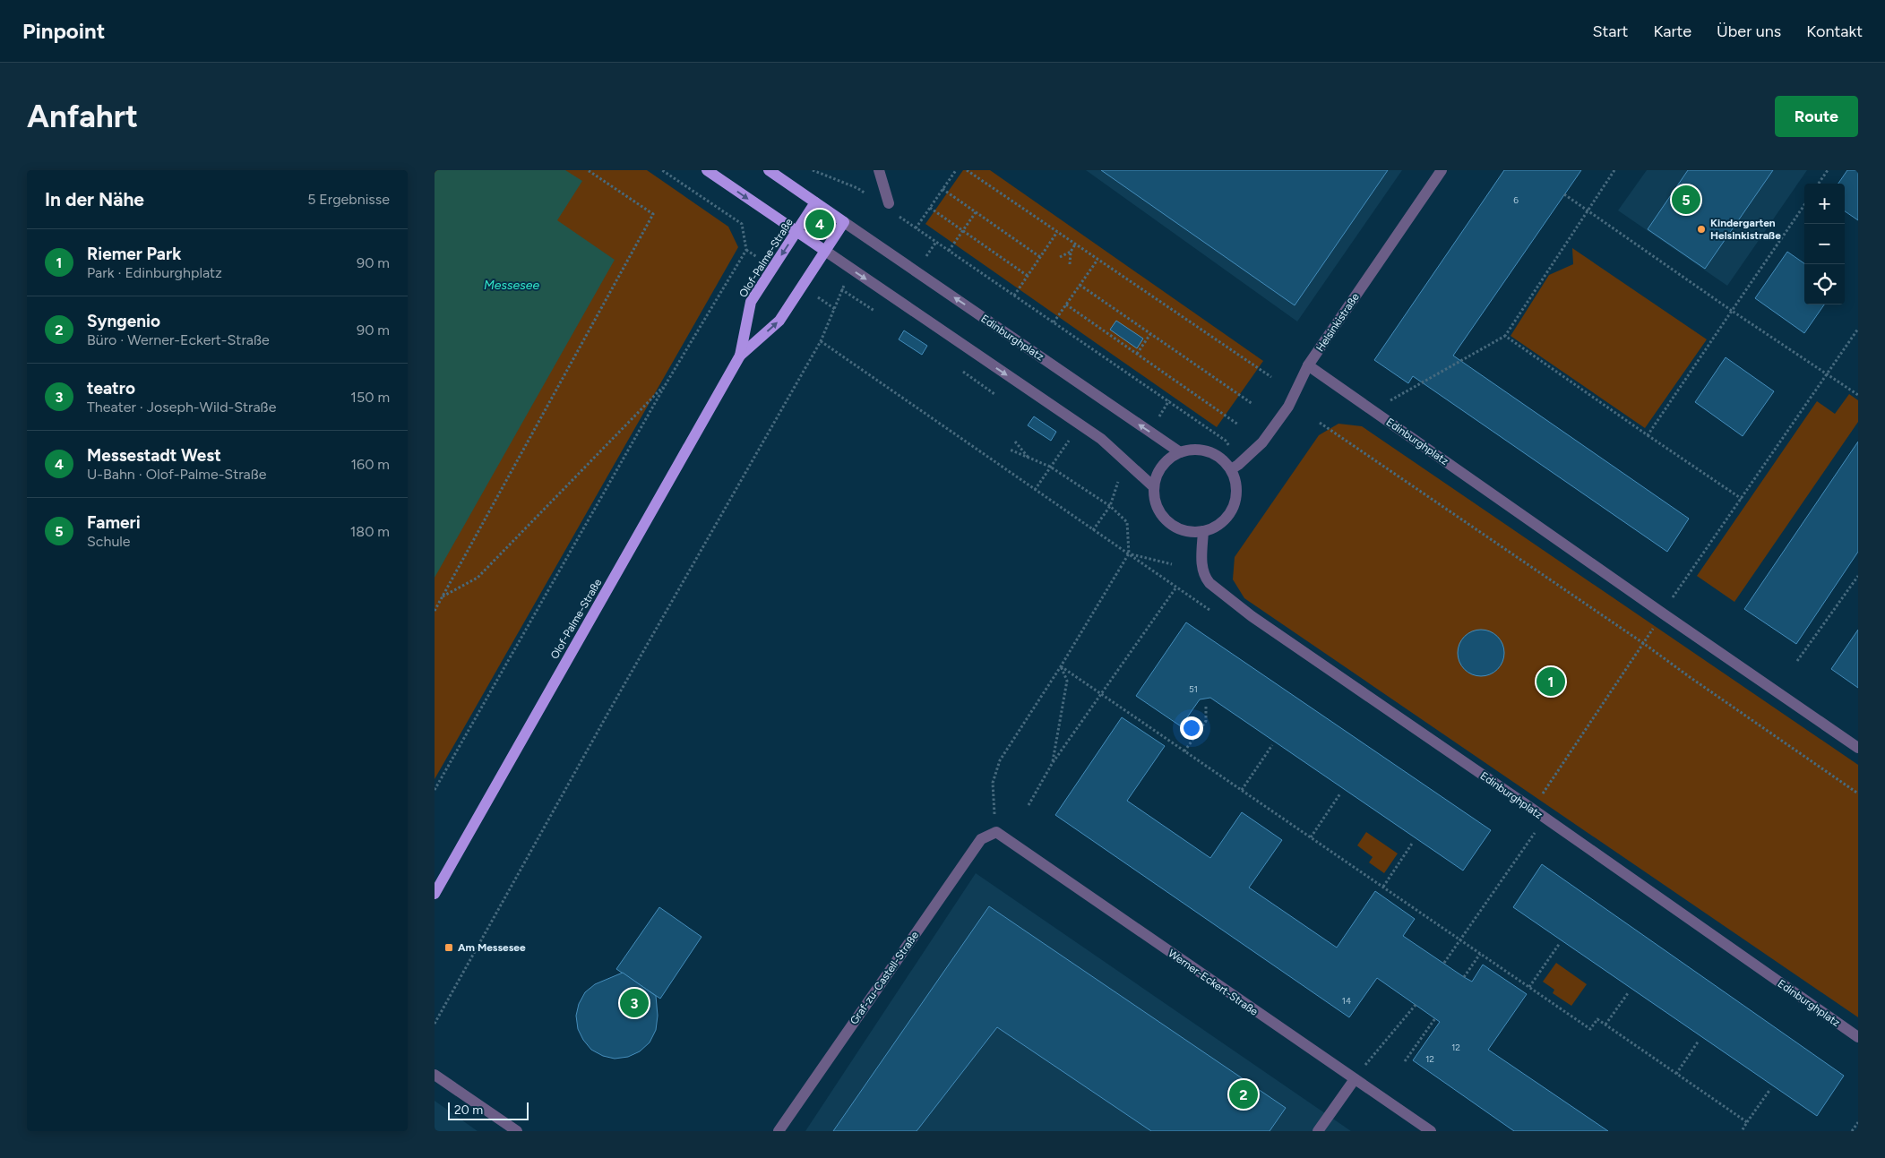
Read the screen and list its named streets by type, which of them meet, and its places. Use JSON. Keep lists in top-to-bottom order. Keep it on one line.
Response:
{"streets":{"main road":["Olof-Palme-Straße"],"street":["Helsinkistraße","Edinburghplatz","Graf-zu-Castell-Straße","Werner-Eckert-Straße"]},"crossings":[["Olof-Palme-Straße","Edinburghplatz"],["Helsinkistraße","Edinburghplatz"],["Graf-zu-Castell-Straße","Werner-Eckert-Straße"]],"water":["Messesee"],"places":{"other":["Kindergarten Helsinkistraße"],"transit":["Am Messesee"]},"house_numbers":["6","51","14","12","12"],"scale_bar":"20 m","page":{"header":"Pinpoint","nav":["Start","Karte","Über uns","Kontakt"],"buttons":"Route","title":"Anfahrt","heading":["In der Nähe","5 Ergebnisse"],"map_buttons":["+","−"],"pins":["5","4","1","3","2"],"list":[{"mark":"1","name":"Riemer Park","note":"Park · Edinburghplatz","value":"90 m"},{"mark":"2","name":"Syngenio","note":"Büro · Werner-Eckert-Straße","value":"90 m"},{"mark":"3","name":"teatro","note":"Theater · Joseph-Wild-Straße","value":"150 m"},{"mark":"4","name":"Messestadt West","note":"U-Bahn · Olof-Palme-Straße","value":"160 m"},{"mark":"5","name":"Fameri","note":"Schule","value":"180 m"}],"scale":"20 m"}}
